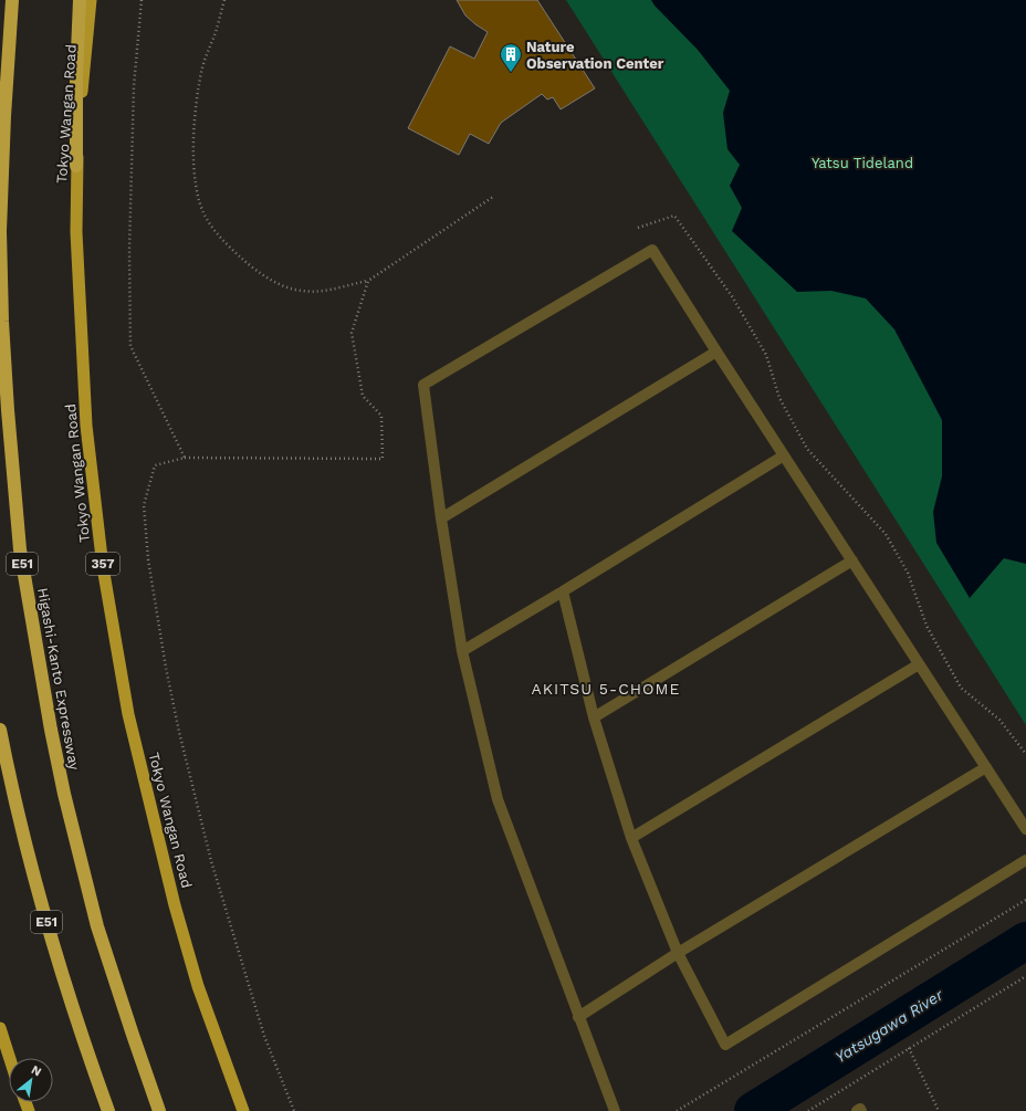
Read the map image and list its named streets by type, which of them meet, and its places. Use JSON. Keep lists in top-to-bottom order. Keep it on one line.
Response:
{"streets":{"highway":["Tokyo Wangan Road","E51","357","Higashi-Kanto Expressway"]},"districts":["AKITSU 5-CHOME"],"water":["Yatsugawa River"],"parks":["Yatsu Tideland"],"places":{"building":["Nature Observation Center"]},"north":"top right"}
